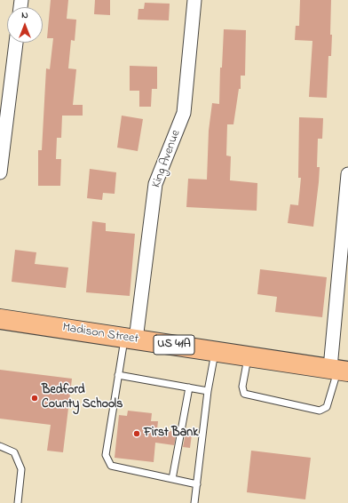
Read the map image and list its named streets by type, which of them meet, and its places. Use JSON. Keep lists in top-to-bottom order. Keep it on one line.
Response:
{"streets":{"main road":["Madison Street","US 41A"],"street":["King Avenue"]},"crossings":[["King Avenue","Madison Street"]],"places":["Bedford County Schools","First Bank"],"north":"top"}
